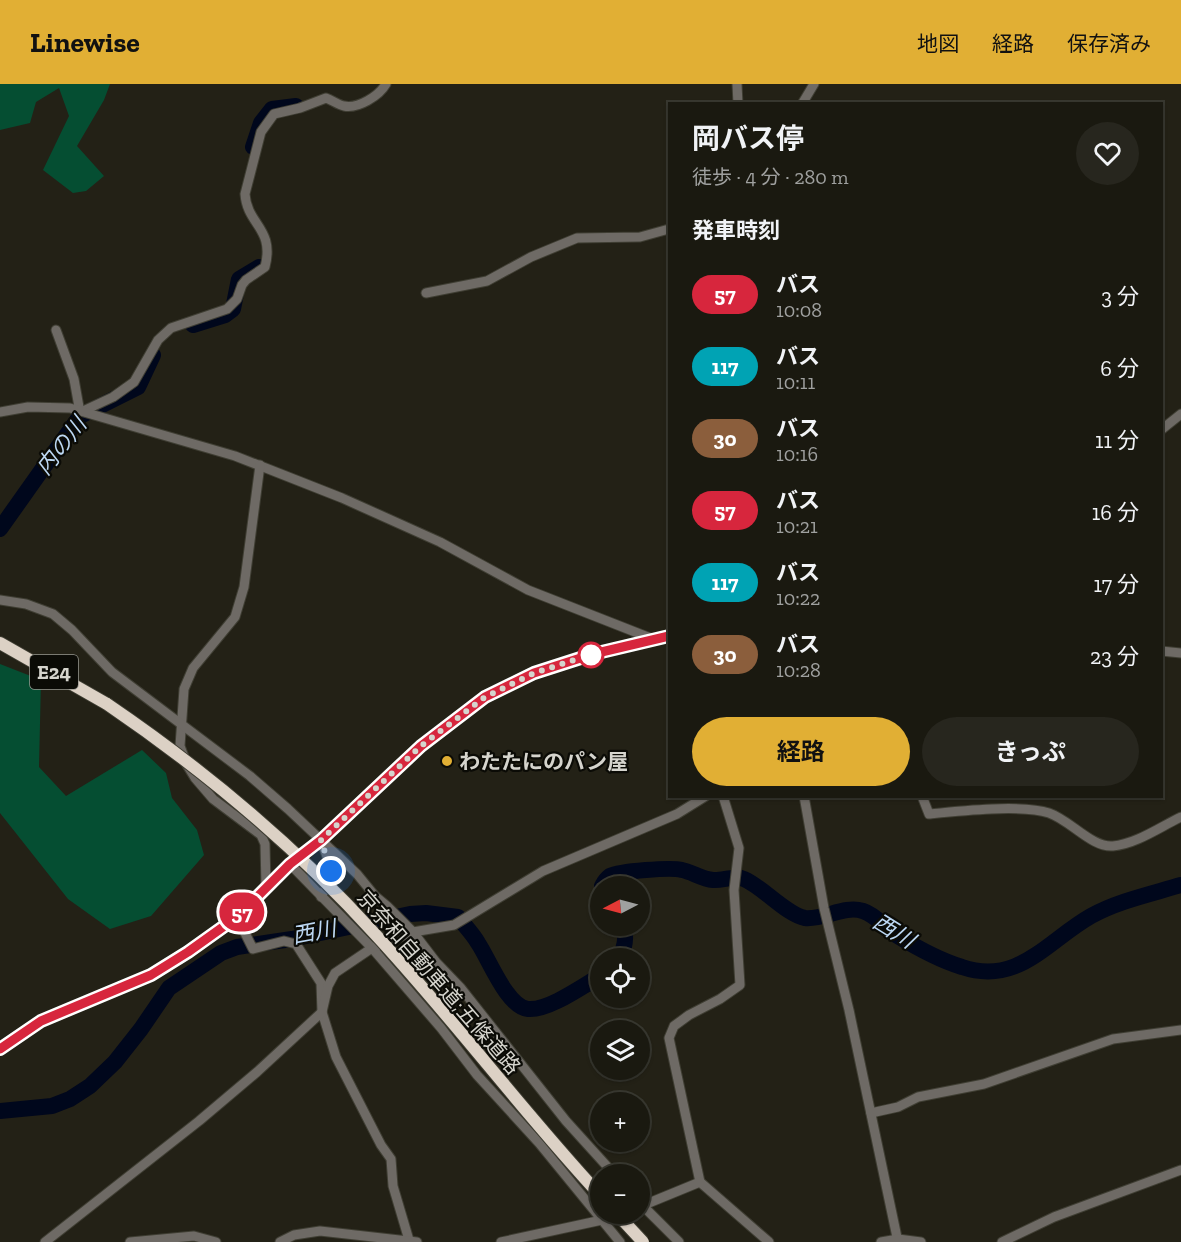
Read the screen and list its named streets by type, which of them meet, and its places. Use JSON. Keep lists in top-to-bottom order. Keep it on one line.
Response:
{"streets":{"highway":["E24","京奈和自動車道;五條道路"]},"water":["内の川","西川"],"places":["わたたにのパン屋"],"lines":["bus line 57"],"north":"left","page":{"header":"Linewise","nav":["地図","経路","保存済み"],"on_map":"57","heading":[["岡バス停","徒歩 · 4 分 · 280 m"],"発車時刻"],"list":[{"mark":"57","name":"バス","note":"10:08","value":"3 分"},{"mark":"117","name":"バス","note":"10:11","value":"6 分"},{"mark":"30","name":"バス","note":"10:16","value":"11 分"},{"mark":"57","name":"バス","note":"10:21","value":"16 分"},{"mark":"117","name":"バス","note":"10:22","value":"17 分"},{"mark":"30","name":"バス","note":"10:28","value":"23 分"}],"buttons":["経路","きっぷ"],"map_buttons":["+","−"]}}
